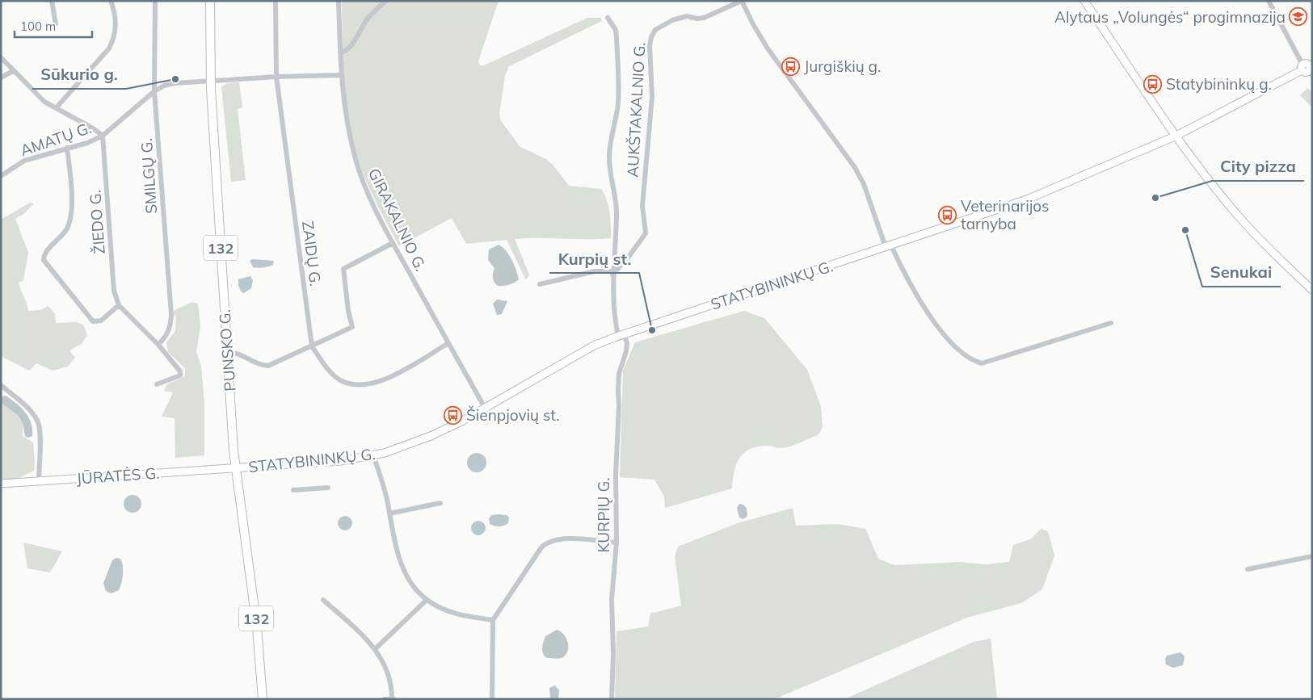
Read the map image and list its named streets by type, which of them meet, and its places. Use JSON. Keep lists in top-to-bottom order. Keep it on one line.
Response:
{"streets":{"main road":["132","PUNSKO G."],"street":["AUKŠTAKALNIO G.","AMATŲ G.","SMILGŲ G.","GIRAKALNIO G.","ŽIEDO G.","ZAIDŲ G.","STATYBININKŲ G.","JŪRATĖS G.","KURPIŲ G."]},"crossings":[["AUKŠTAKALNIO G.","STATYBININKŲ G."],["AUKŠTAKALNIO G.","KURPIŲ G."],["AMATŲ G.","SMILGŲ G."],["AMATŲ G.","GIRAKALNIO G."],["AMATŲ G.","ŽIEDO G."],["AMATŲ G.","ZAIDŲ G."],["AMATŲ G.","PUNSKO G."],["GIRAKALNIO G.","ZAIDŲ G."],["GIRAKALNIO G.","STATYBININKŲ G."],["STATYBININKŲ G.","PUNSKO G."],["STATYBININKŲ G.","JŪRATĖS G."],["STATYBININKŲ G.","KURPIŲ G."],["PUNSKO G.","JŪRATĖS G."]],"places":{"school or university":["Alytaus „Volungės“ progimnazija"],"bus stop":["Jurgiškių g.","Statybininkų g.","Veterinarijos tarnyba","Šienpjovių st."],"other":["Sūkurio g.","City pizza","Senukai","Kurpių st."]},"scale_bar":"100 m"}
